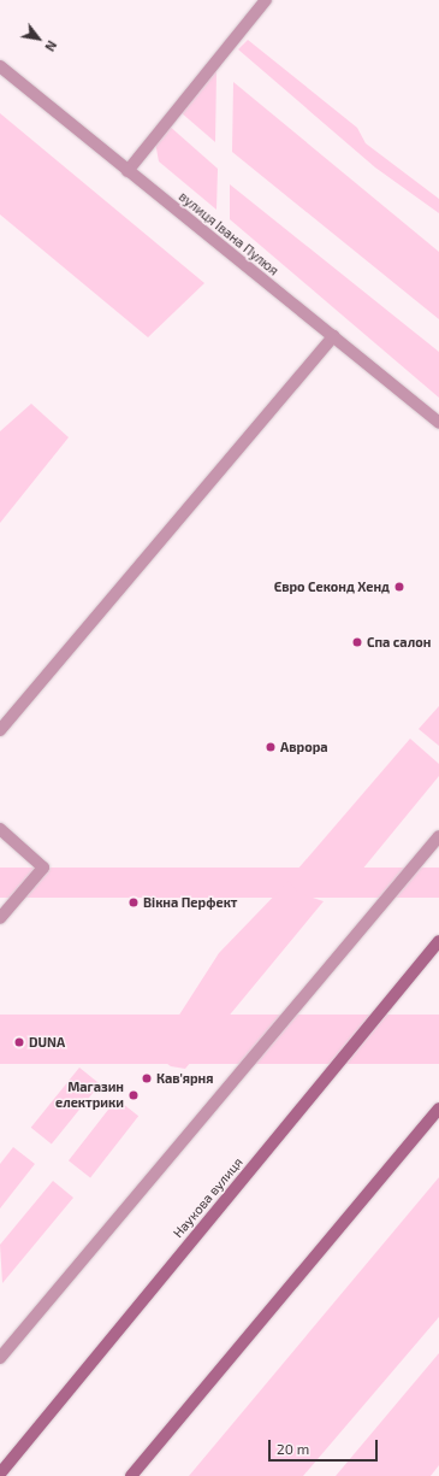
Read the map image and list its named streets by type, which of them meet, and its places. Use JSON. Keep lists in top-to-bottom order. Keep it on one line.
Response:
{"streets":{"main road":["Наукова вулиця"],"street":["вулиця Івана Пулюя"]},"places":["Євро Секонд Хенд","Спа салон","Аврора","Вікна Перфект","DUNA","Кав'ярня","Магазин електрики"],"scale_bar":"20 m","north":"bottom right"}
